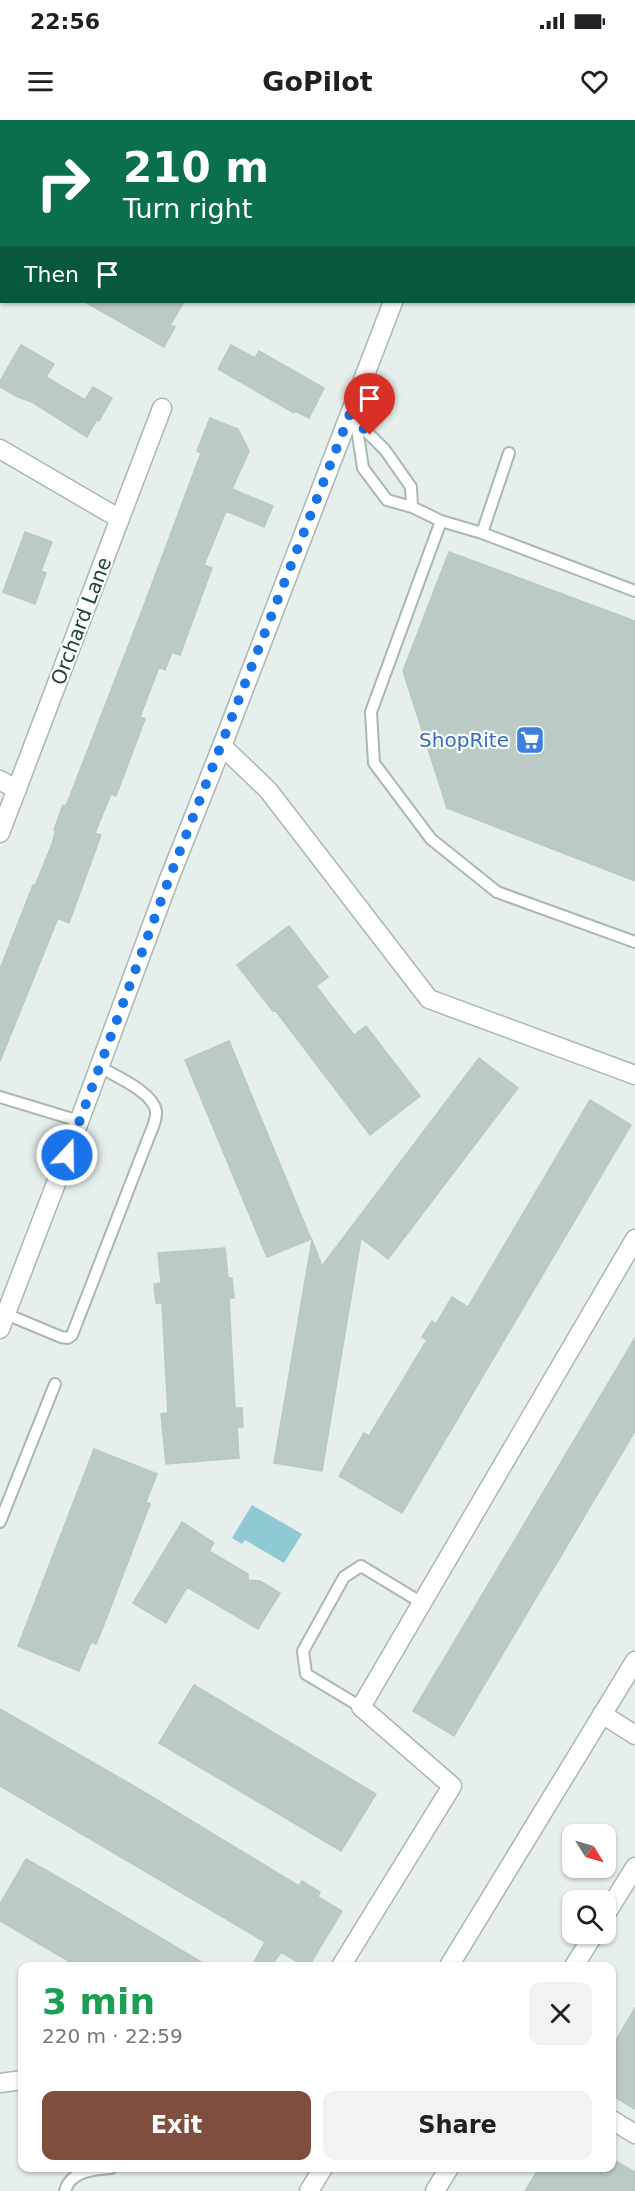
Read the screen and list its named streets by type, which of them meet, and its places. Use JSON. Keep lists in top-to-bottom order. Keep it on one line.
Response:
{"streets":{"street":["Orchard Lane"]},"places":{"supermarket":["ShopRite"]},"north":"bottom right","page":{"status":"22:56","header":"GoPilot","turn":["210 m","Turn right"],"then":"Then","heading":["3 min","220 m · 22:59"],"buttons":["Exit","Share"]}}
